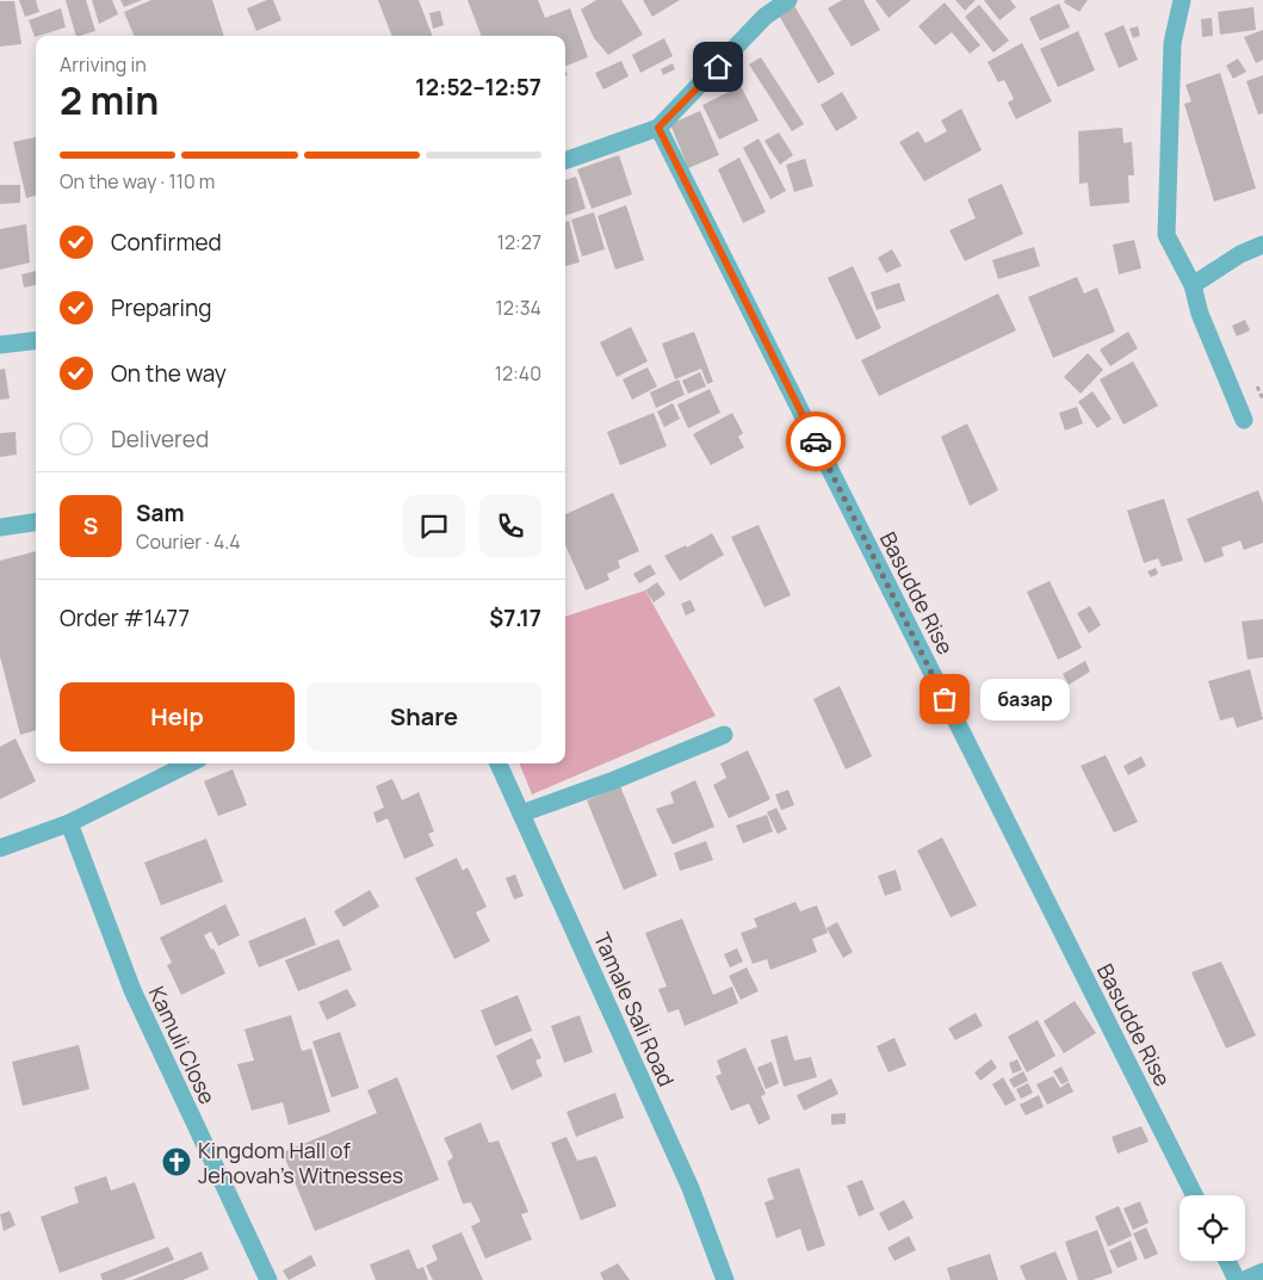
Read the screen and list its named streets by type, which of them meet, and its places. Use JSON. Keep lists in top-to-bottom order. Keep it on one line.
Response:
{"streets":{"street":["Basudde Rise","Tamale Sali Road","Kamuli Close"]},"places":{"other":["базар"],"church":["Kingdom Hall of Jehovah's Witnesses"]},"page":{"heading":["2 min","Arriving in","12:52–12:57"],"panel":["Sam","Courier · 4.4","Order #1477","$7.17"],"bar":"On the way · 110 m","list":[["Confirmed","12:27"],["Preparing","12:34"],["On the way","12:40"],"Delivered"],"round":"S","buttons":["Help","Share"],"bubble":"базар"}}
